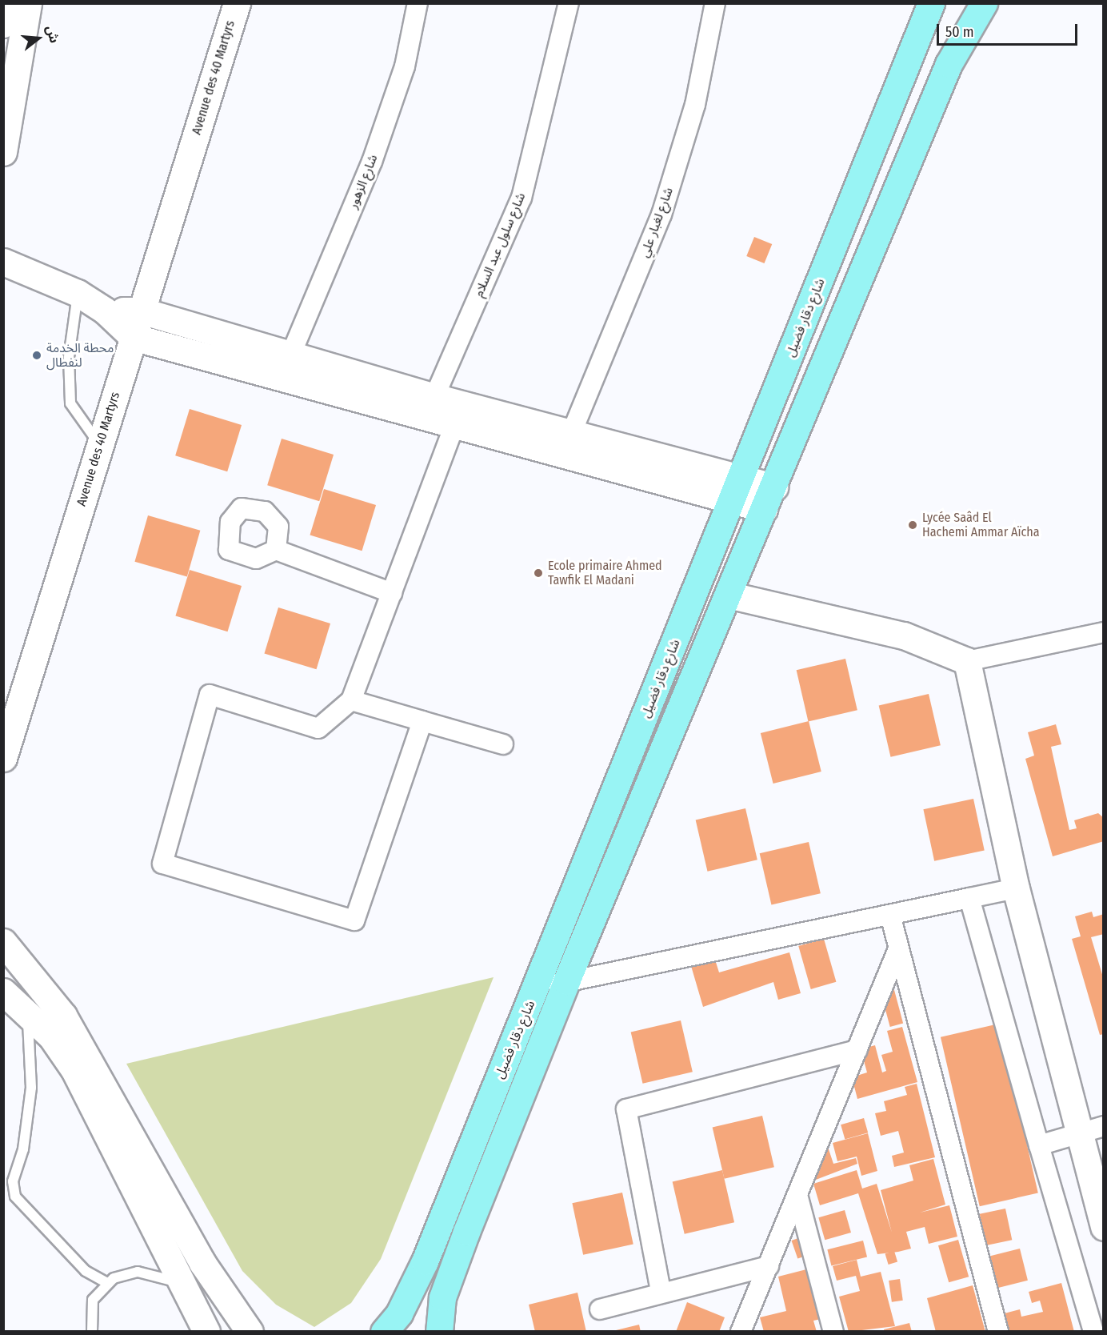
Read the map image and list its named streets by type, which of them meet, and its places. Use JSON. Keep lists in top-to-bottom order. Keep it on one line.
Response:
{"streets":{"main road":["شارع دقار فضيل"],"street":["Avenue des 40 Martyrs","شارع الزهور","شارع لغبار علي","شارع سلول عبد السلام"]},"places":["محطة الخدمة لنفطال","Lycée Saâd El Hachemi Ammar Aïcha","Ecole primaire Ahmed Tawfik El Madani"],"scale_bar":"50 m","north":"right"}
